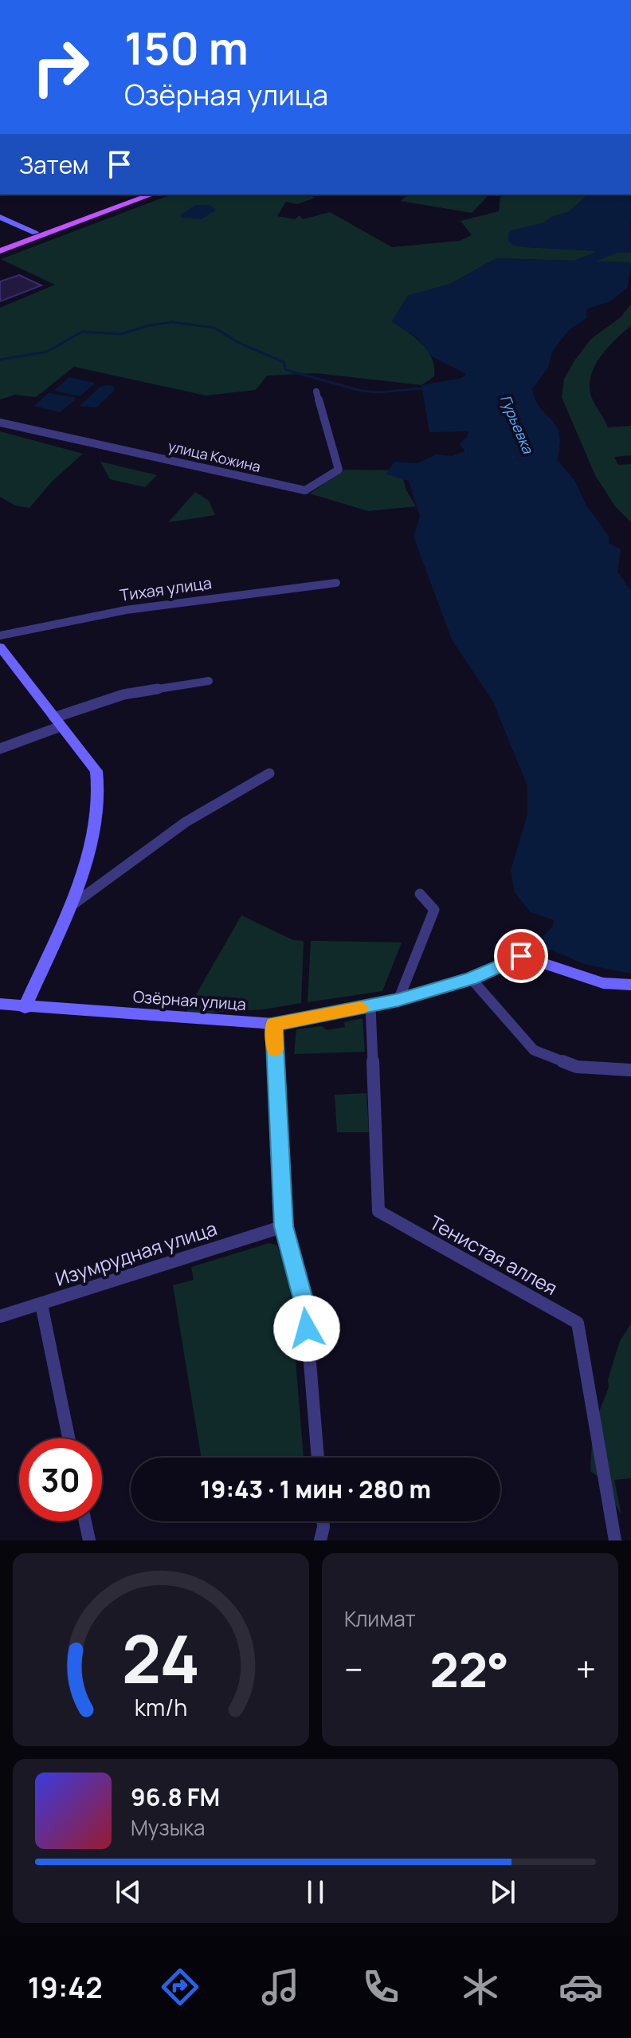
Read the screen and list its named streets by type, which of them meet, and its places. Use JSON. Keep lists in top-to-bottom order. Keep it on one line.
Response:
{"streets":{"street":["улица Кожина","Тихая улица","Озёрная улица","Изумрудная улица","Тенистая аллея"]},"crossings":[["Озёрная улица","Тенистая аллея"]],"water":["Гурьевка"],"page":{"turn":["150 m","Озёрная улица"],"then":"Затем","limit":"30","trip":"19:43 · 1 мин · 280 m","tile":"Климат","heat":["−","22°","+"],"song":["96.8 FM","Музыка"],"tabs":"19:42","gauge":["24","km/h"]}}
